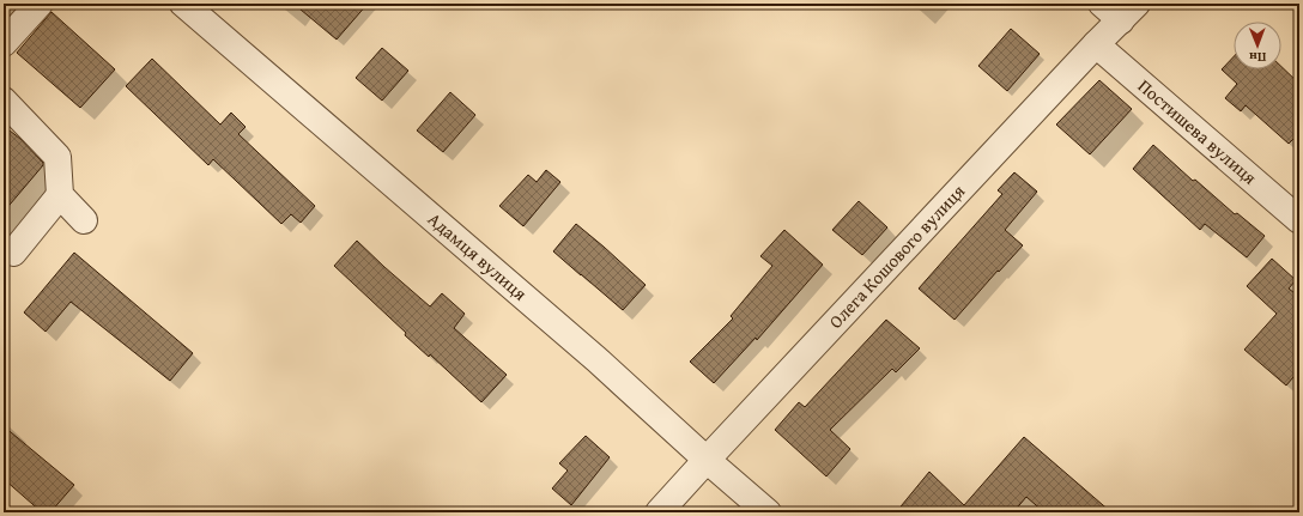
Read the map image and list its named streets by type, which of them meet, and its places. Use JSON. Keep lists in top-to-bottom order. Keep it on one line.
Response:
{"streets":{"street":["Постишева вулиця","Адамця вулиця","Олега Кошового вулиця"]},"crossings":[["Постишева вулиця","Олега Кошового вулиця"],["Адамця вулиця","Олега Кошового вулиця"]],"north":"bottom"}
